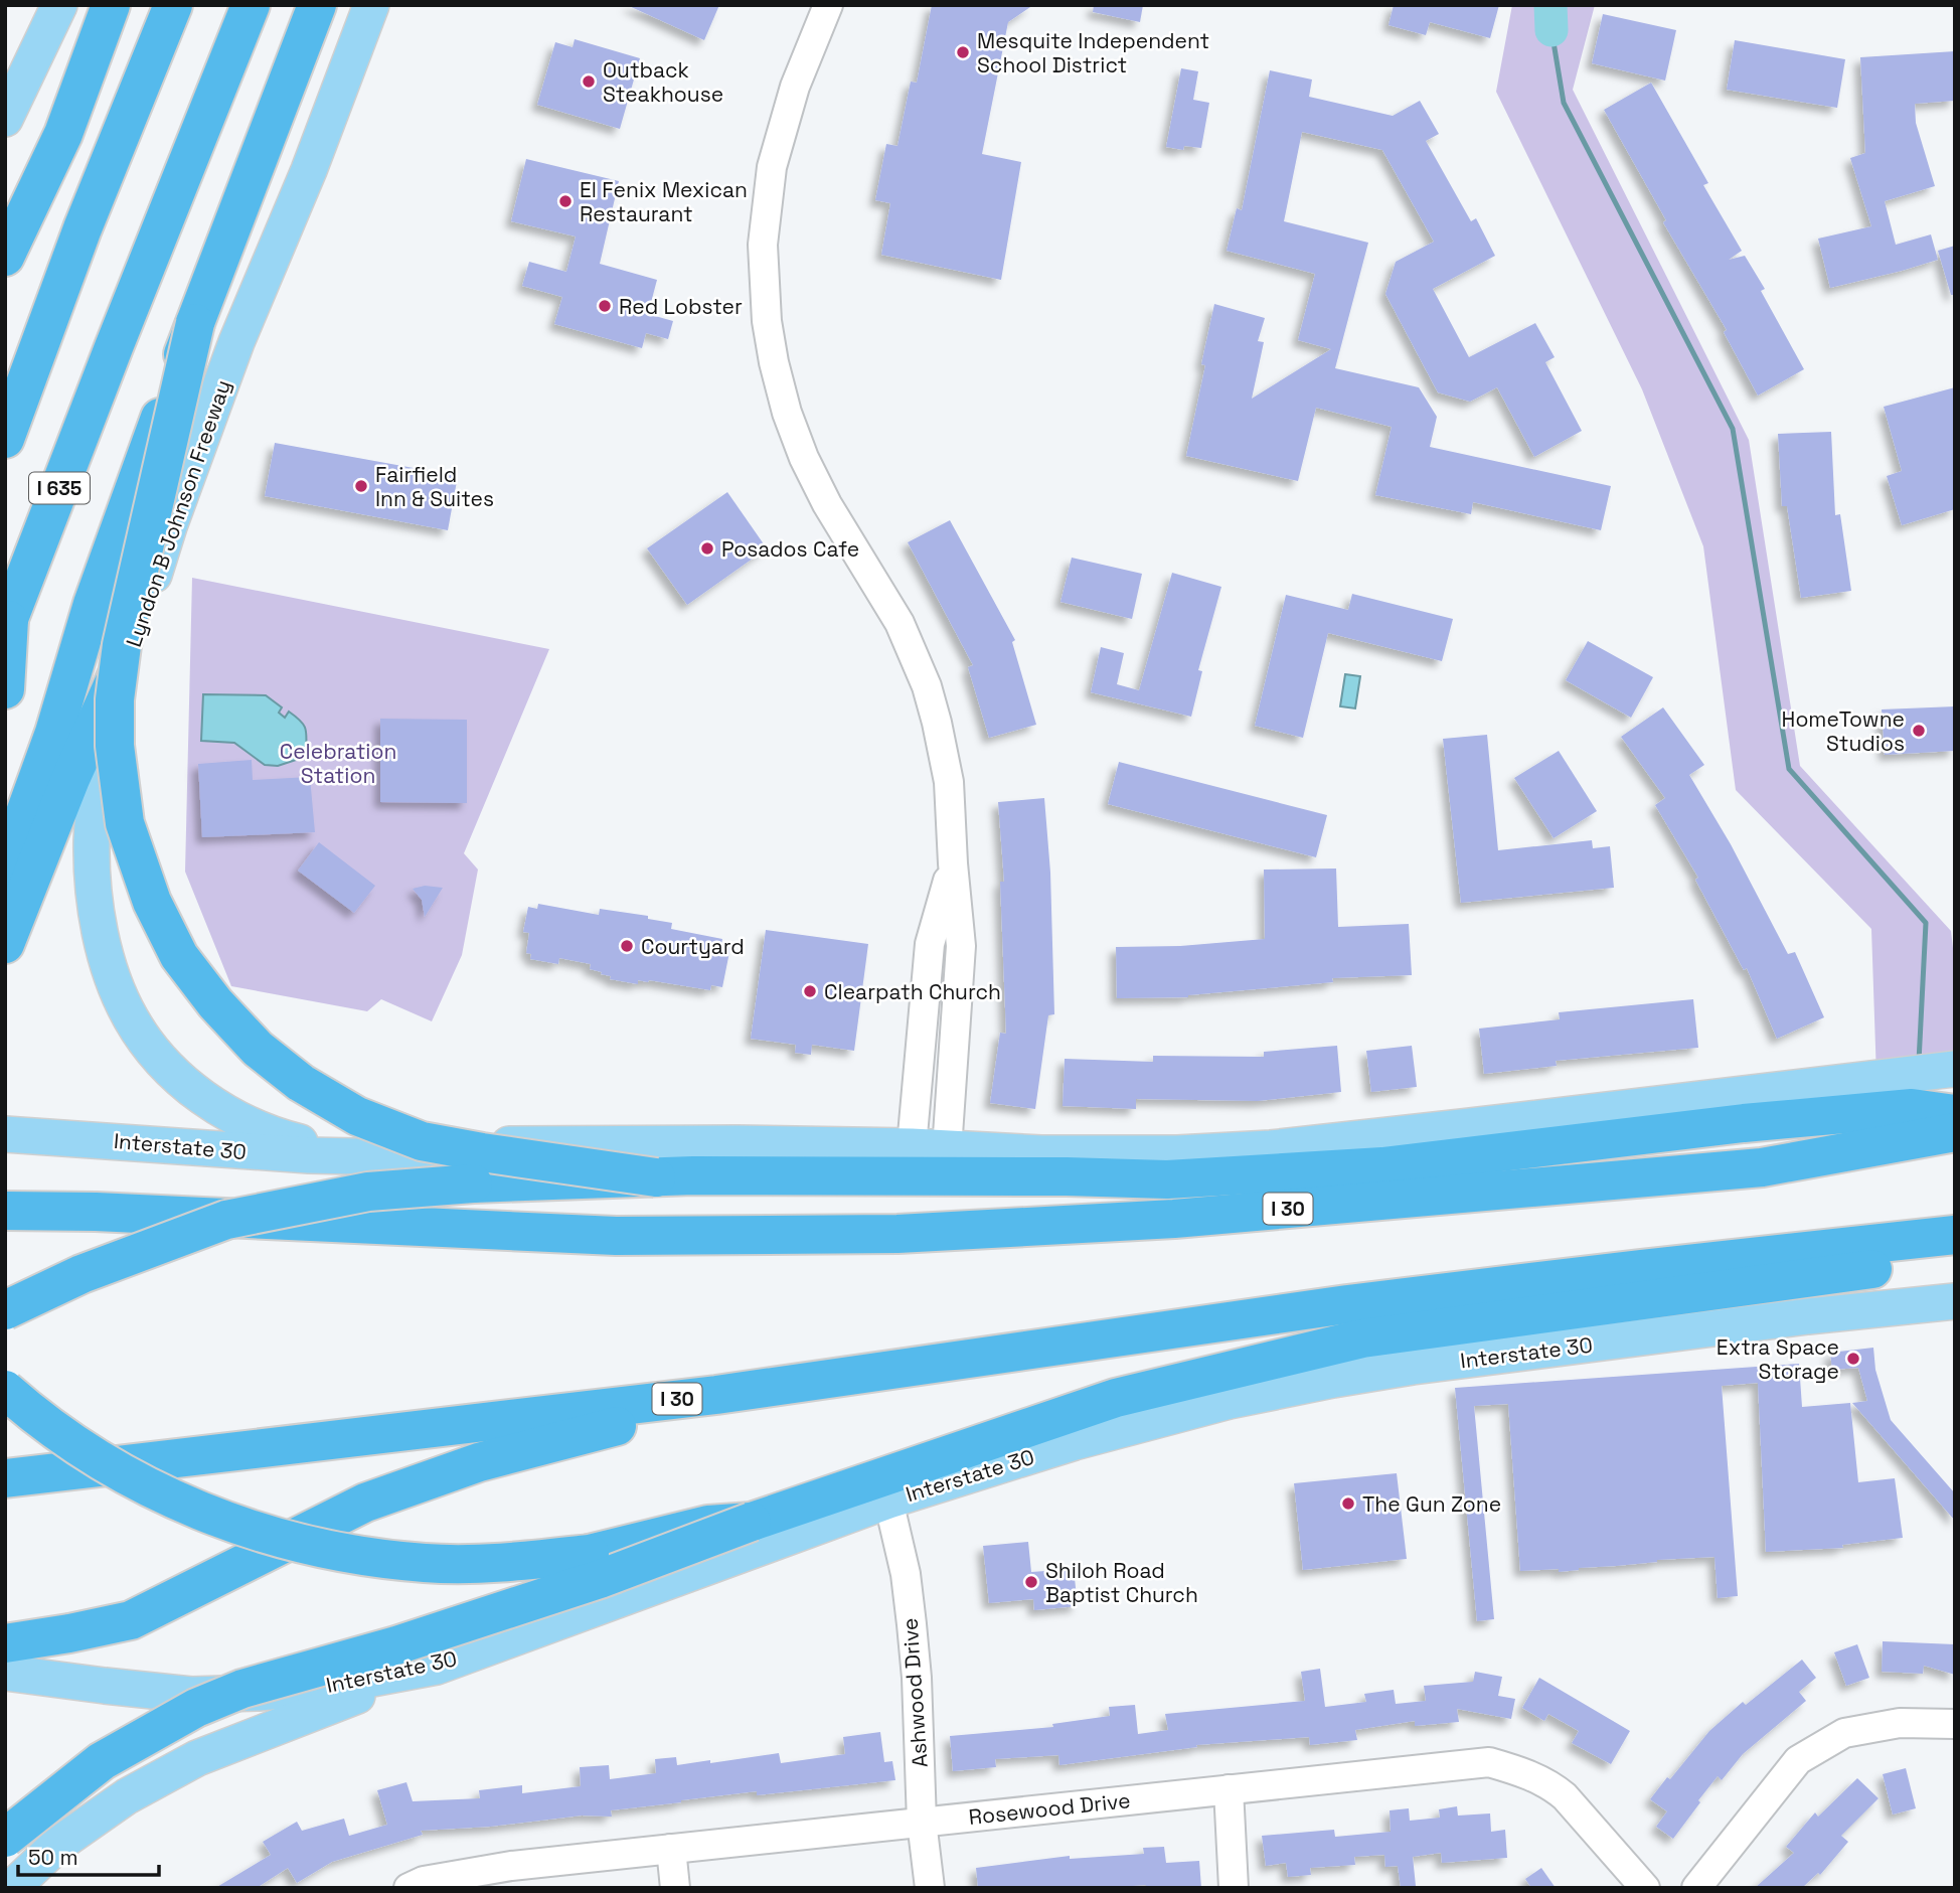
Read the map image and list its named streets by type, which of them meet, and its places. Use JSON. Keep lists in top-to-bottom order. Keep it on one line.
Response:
{"streets":{"highway":["I 635","I 30"],"main road":["Lyndon B Johnson Freeway","Interstate 30"],"street":["Ashwood Drive","Rosewood Drive"]},"crossings":[["Lyndon B Johnson Freeway","Interstate 30"],["Interstate 30","Ashwood Drive"],["Ashwood Drive","Rosewood Drive"]],"parks":["Celebration Station"],"places":["Mesquite Independent School District","Outback Steakhouse","El Fenix Mexican Restaurant","Red Lobster","Fairfield Inn & Suites","Posados Cafe","HomeTowne Studios","Courtyard","Clearpath Church","Extra Space Storage","The Gun Zone","Shiloh Road Baptist Church"],"scale_bar":"50 m"}
